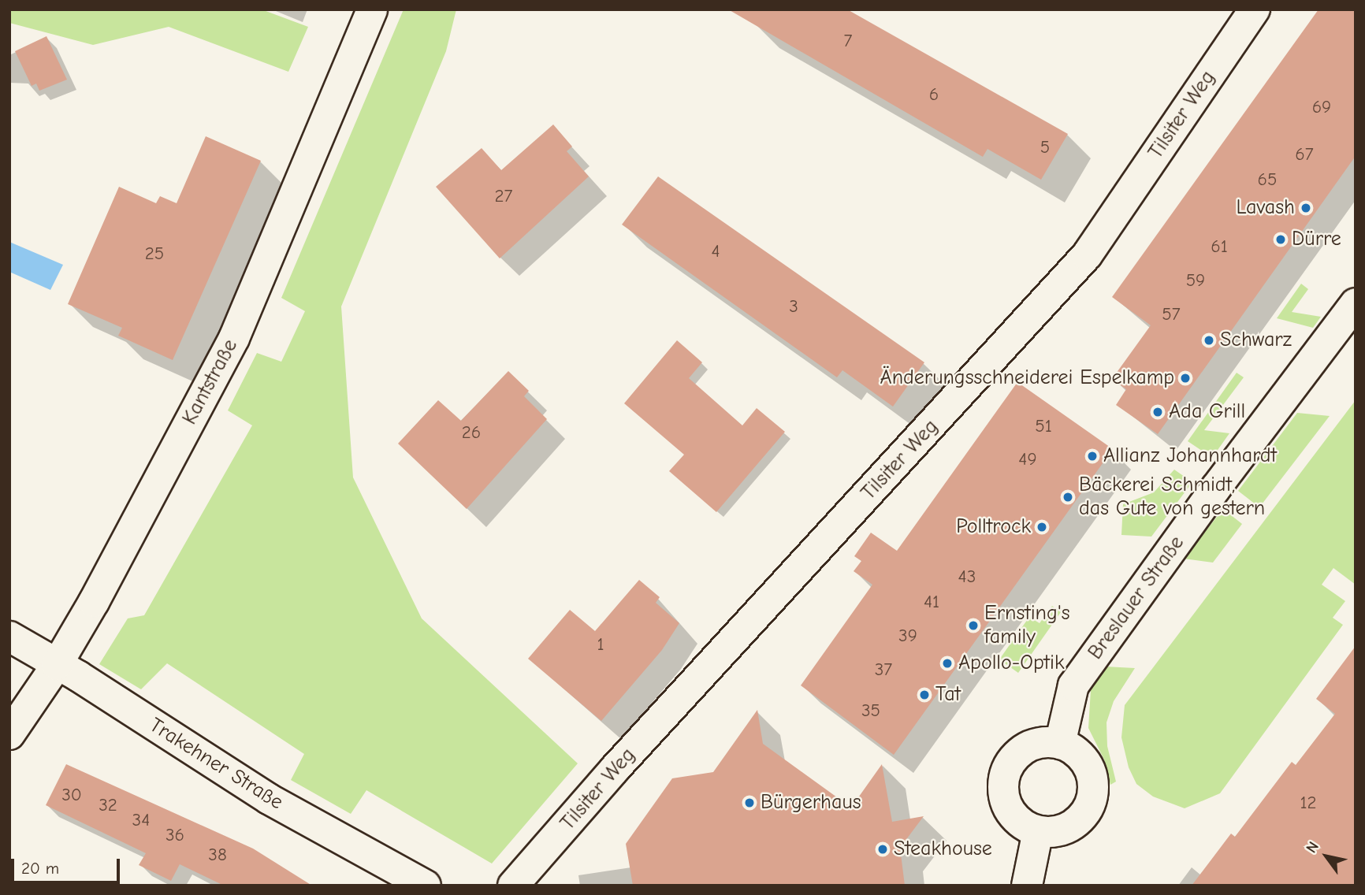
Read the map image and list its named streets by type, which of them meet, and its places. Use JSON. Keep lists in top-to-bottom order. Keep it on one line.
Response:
{"streets":{"street":["Tilsiter Weg","Kantstraße","Breslauer Straße","Trakehner Straße"]},"crossings":[["Kantstraße","Trakehner Straße"]],"places":["Lavash","Dürre","Schwarz","Änderungsschneiderei Espelkamp","Ada Grill","Allianz Johannhardt","Bäckerei Schmidt, das Gute von gestern","Polltrock","Ernsting's family","Apollo-Optik","Tat","Bürgerhaus","Steakhouse"],"house_numbers":["7","6","69","5","67","65","27","61","4","25","59","3","57","51","26","49","43","41","39","1","37","35","30","12","32","34","36","38"],"scale_bar":"20 m","north":"top left"}
